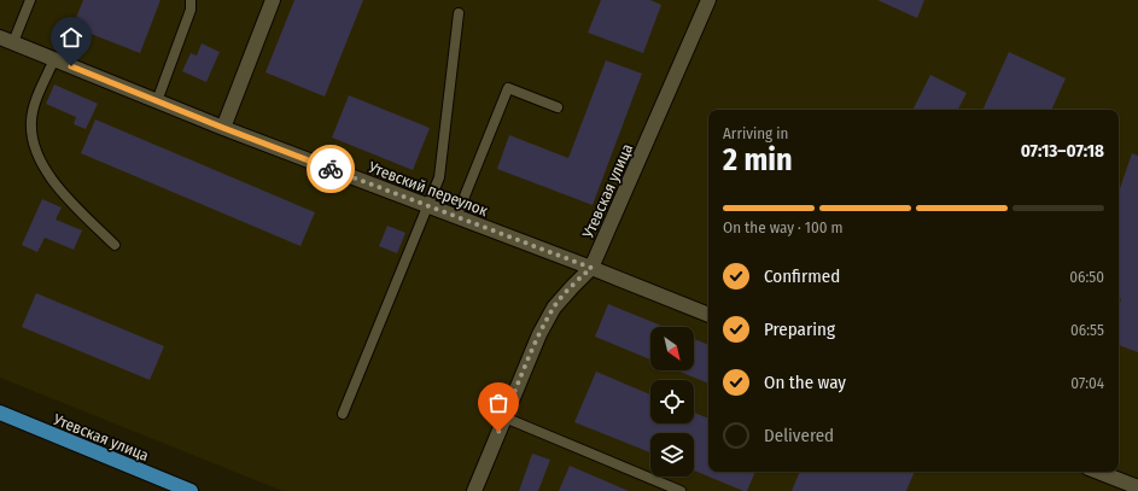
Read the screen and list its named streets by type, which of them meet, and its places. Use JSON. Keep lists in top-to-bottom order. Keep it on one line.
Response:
{"streets":{"main road":["Утевская улица"],"street":["Утевский переулок"]},"crossings":[["Утевский переулок","Утевская улица"]],"north":"bottom right","page":{"heading":["2 min","Arriving in","07:13–07:18"],"bar":"On the way · 100 m","list":[["Confirmed","06:50"],["Preparing","06:55"],["On the way","07:04"],"Delivered"]}}
